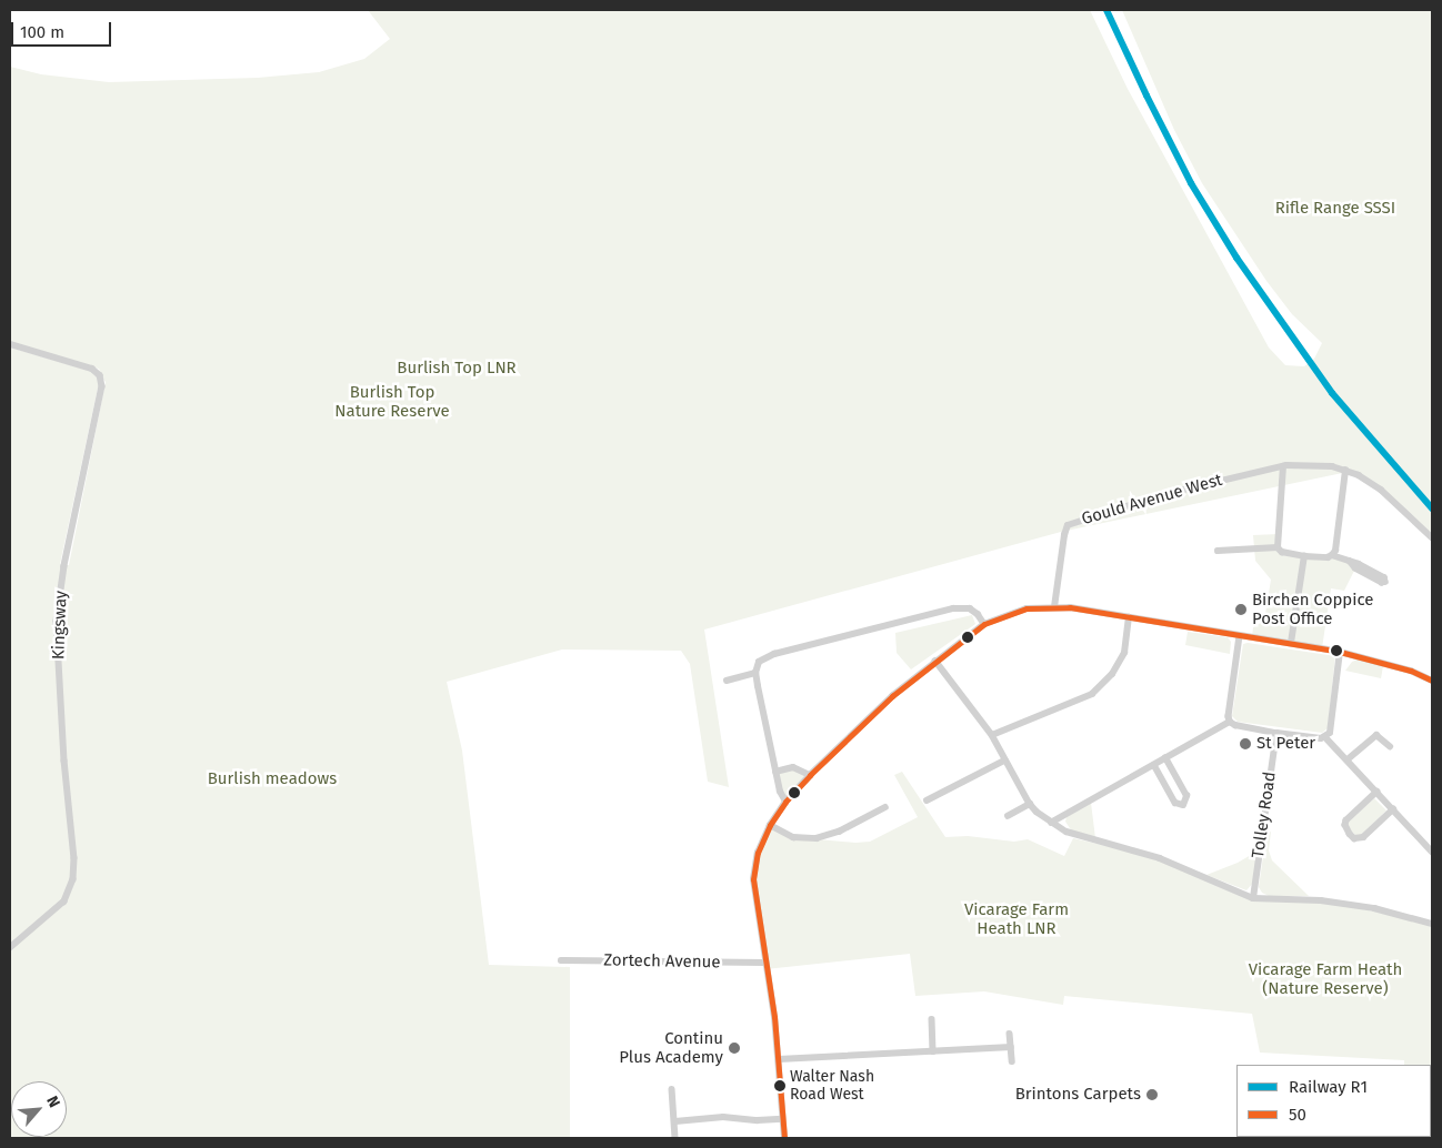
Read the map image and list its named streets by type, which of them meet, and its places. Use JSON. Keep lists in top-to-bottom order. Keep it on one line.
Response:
{"streets":{"street":["Gould Avenue West","Kingsway","Tolley Road","Zortech Avenue"]},"parks":["Rifle Range SSSI","Burlish Top LNR","Burlish Top Nature Reserve","Burlish meadows","Vicarage Farm Heath LNR","Vicarage Farm Heath (Nature Reserve)"],"places":["Birchen Coppice Post Office","St Peter","Continu Plus Academy","Walter Nash Road West","Brintons Carpets"],"lines":["rail line R1","transit line 50"],"legend":["Railway R1","50"],"scale_bar":"100 m","north":"top right"}
